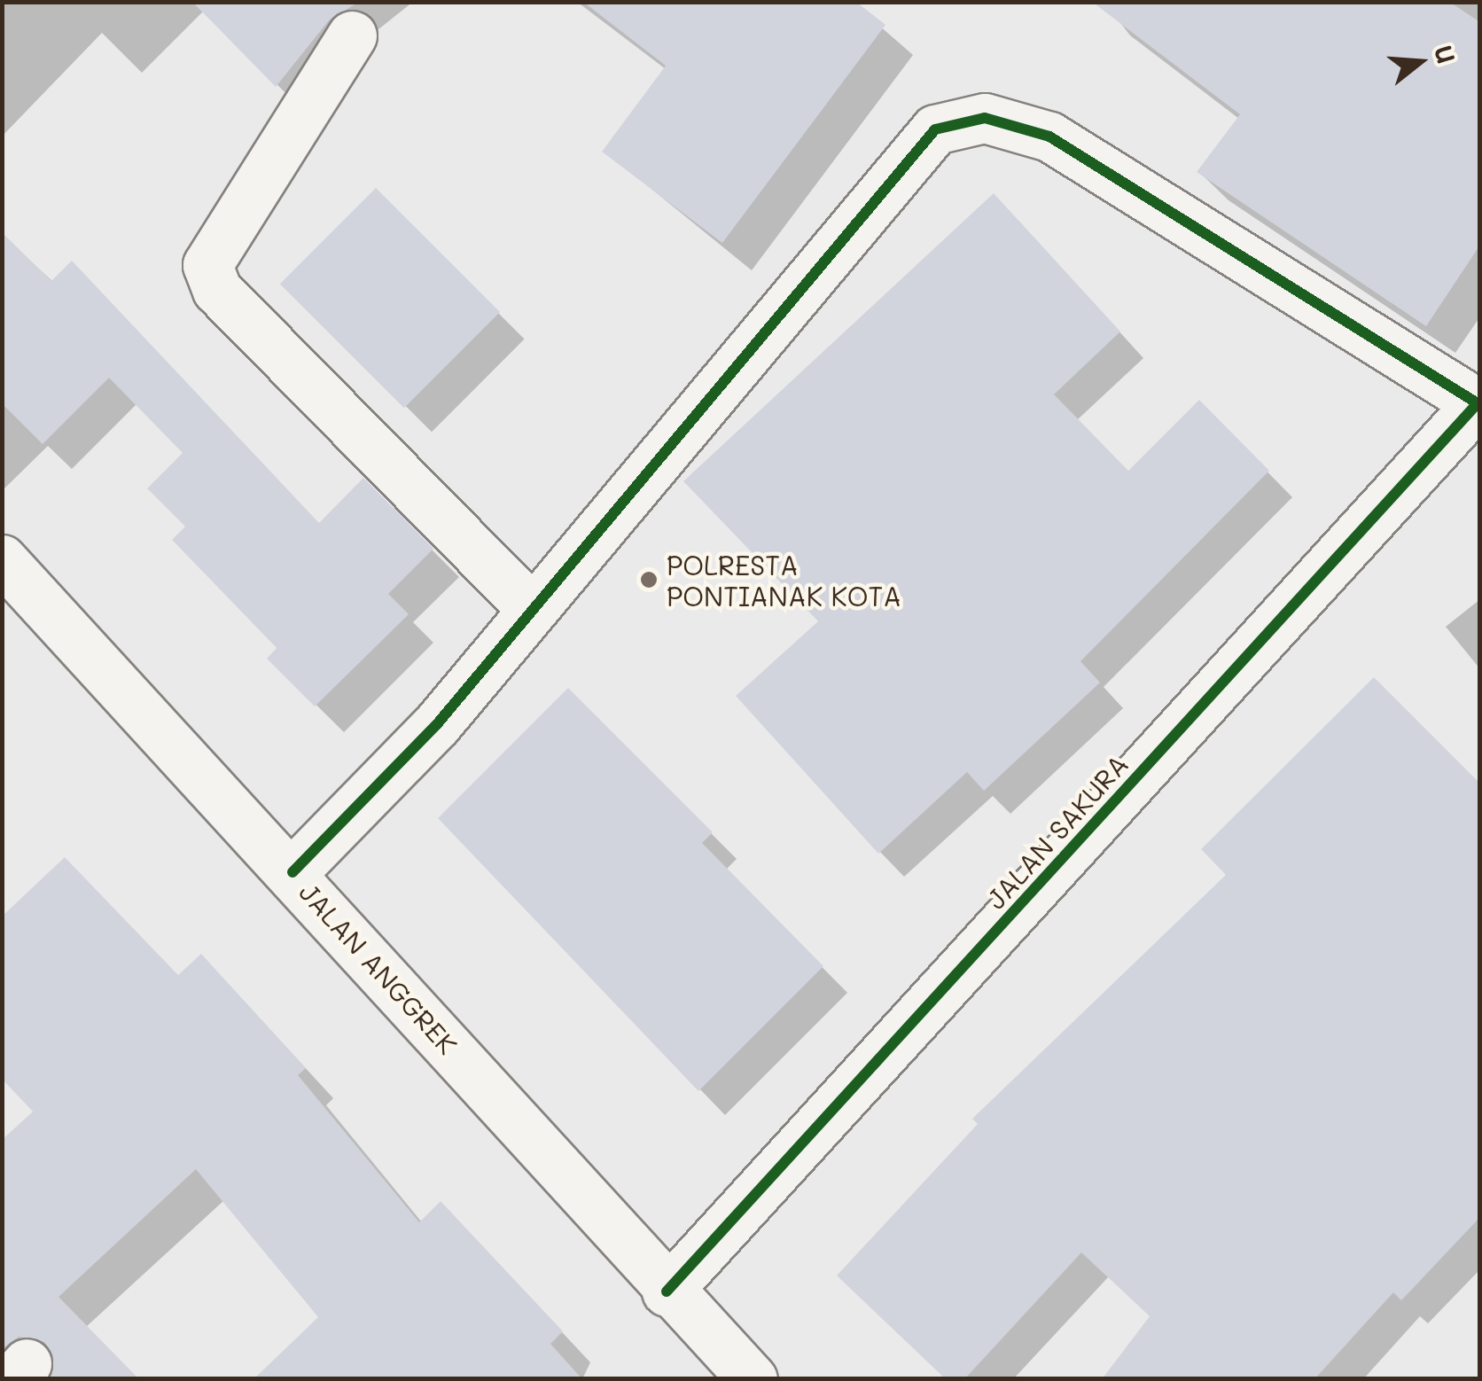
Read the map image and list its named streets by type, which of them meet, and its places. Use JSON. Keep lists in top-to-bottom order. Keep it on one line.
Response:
{"streets":{"street":["JALAN SAKURA","JALAN ANGGREK"]},"crossings":[["JALAN SAKURA","JALAN ANGGREK"]],"places":["POLRESTA PONTIANAK KOTA"],"north":"right"}
